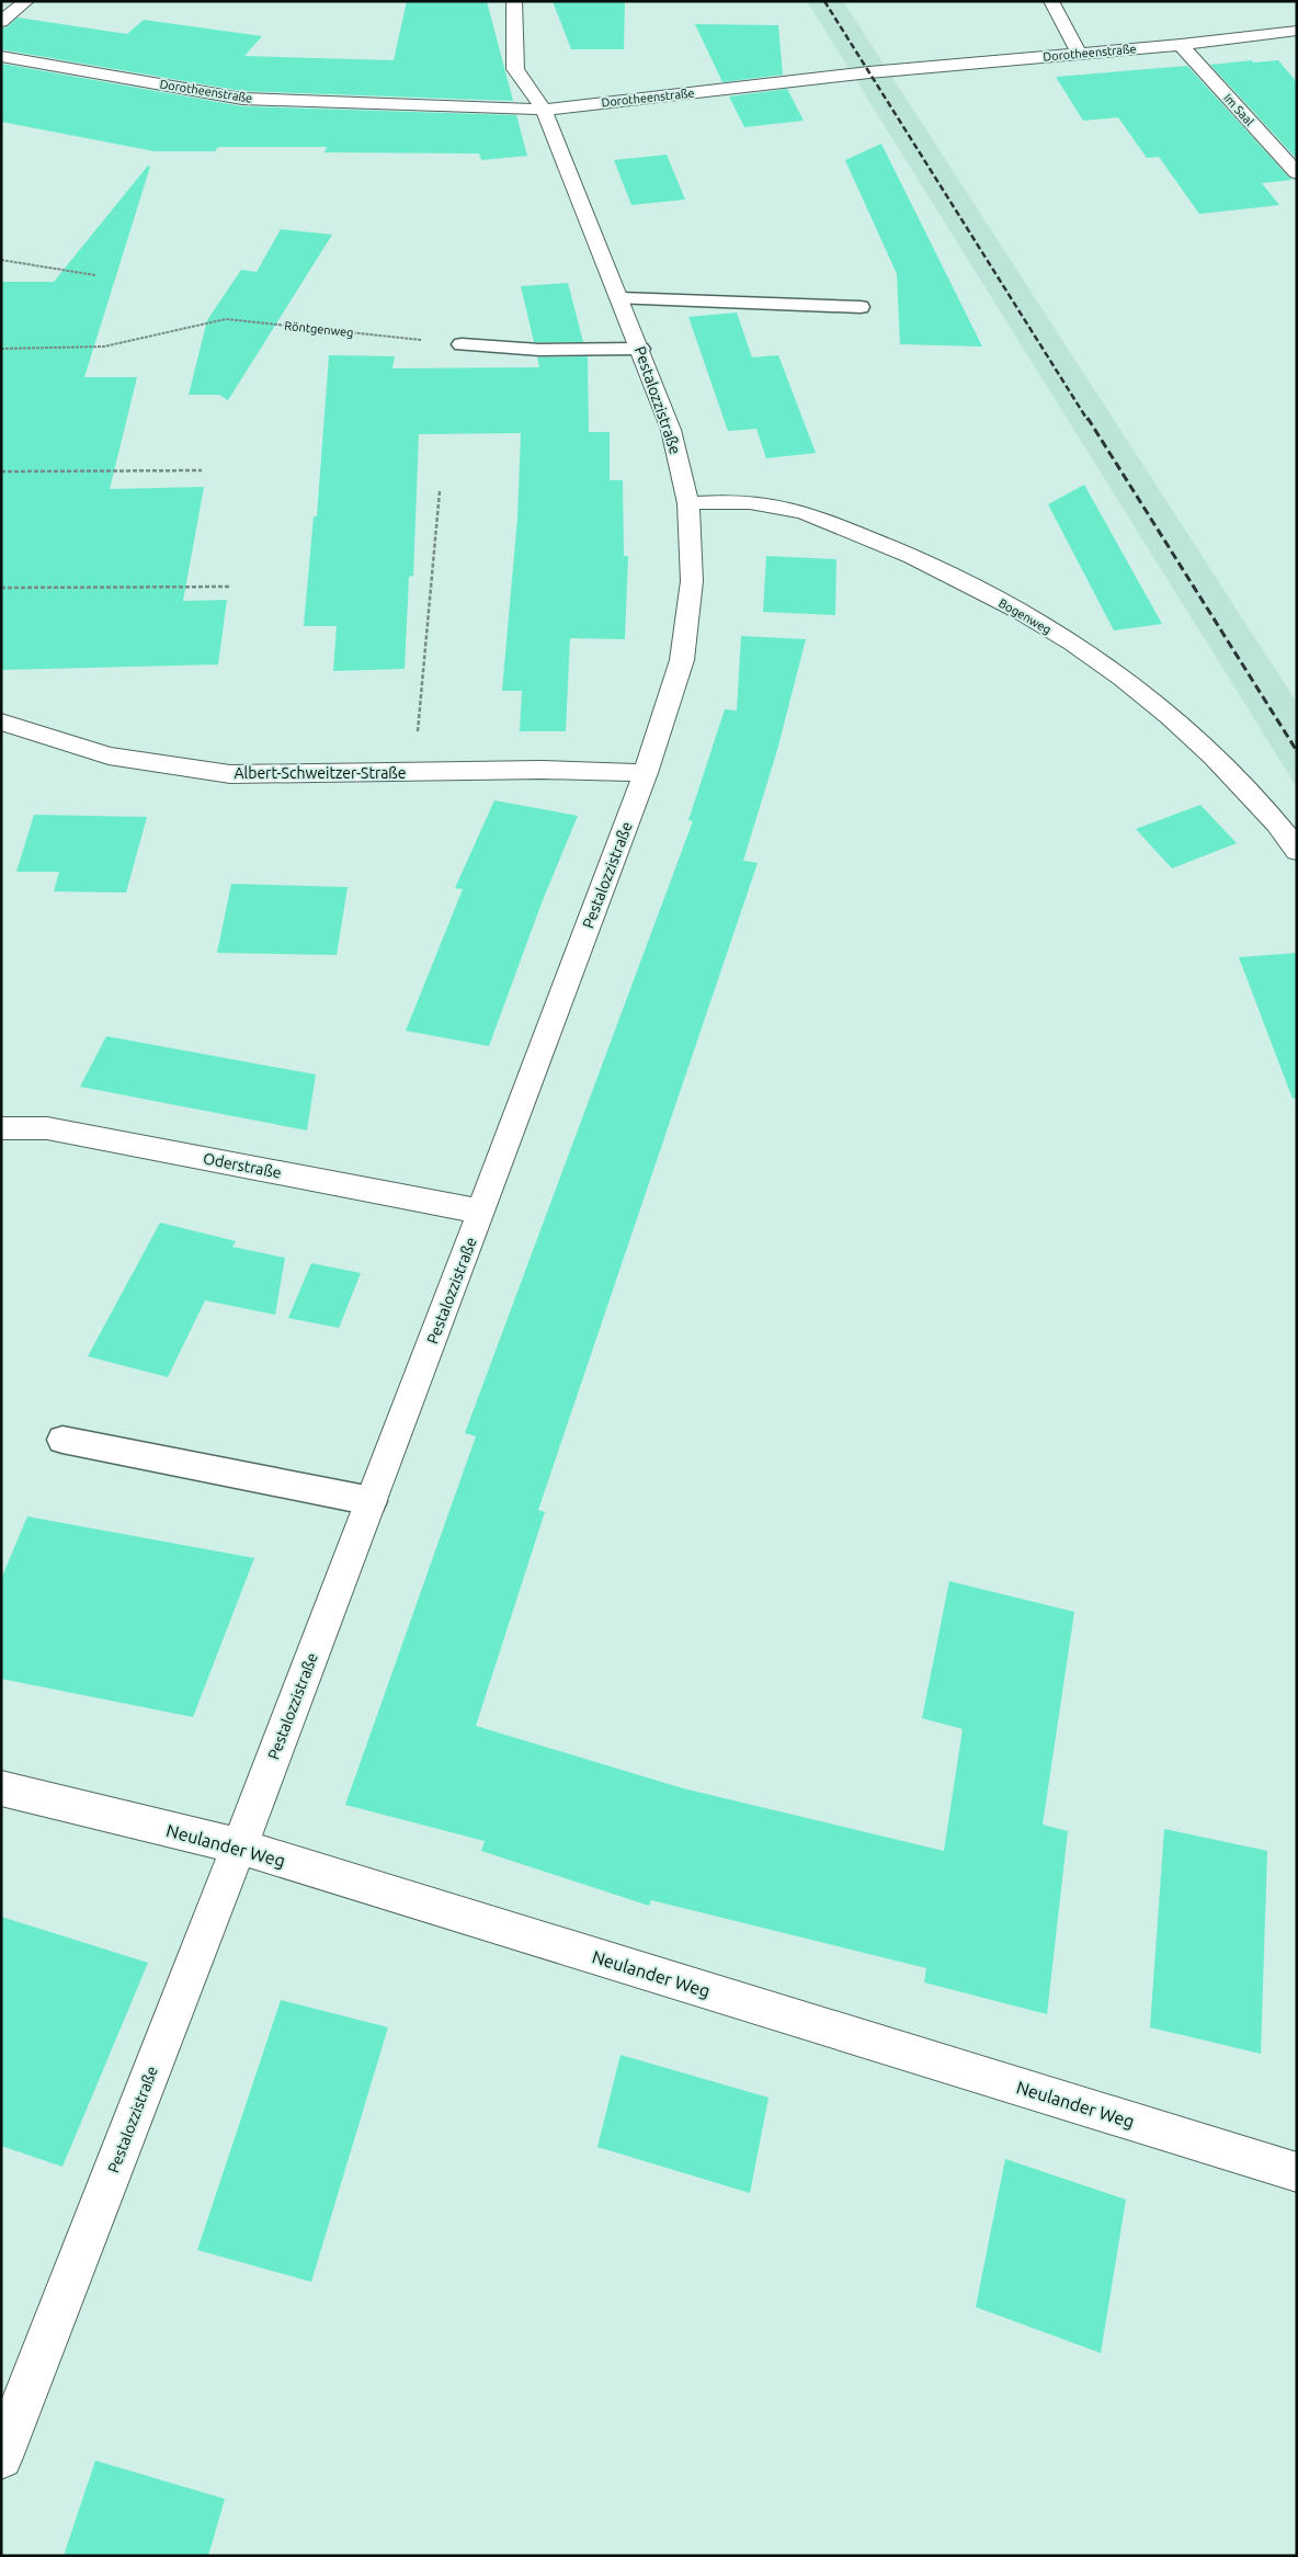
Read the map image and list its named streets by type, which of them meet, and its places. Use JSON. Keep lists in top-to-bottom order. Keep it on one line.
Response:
{"streets":{"street":["Dorotheenstraße","Im Saal","Pestalozzistraße","Bogenweg","Albert-Schweitzer-Straße","Oderstraße","Neulander Weg"],"path":["Röntgenweg"]},"crossings":[["Dorotheenstraße","Im Saal"],["Dorotheenstraße","Pestalozzistraße"],["Pestalozzistraße","Bogenweg"],["Pestalozzistraße","Albert-Schweitzer-Straße"],["Pestalozzistraße","Oderstraße"],["Pestalozzistraße","Neulander Weg"]]}
